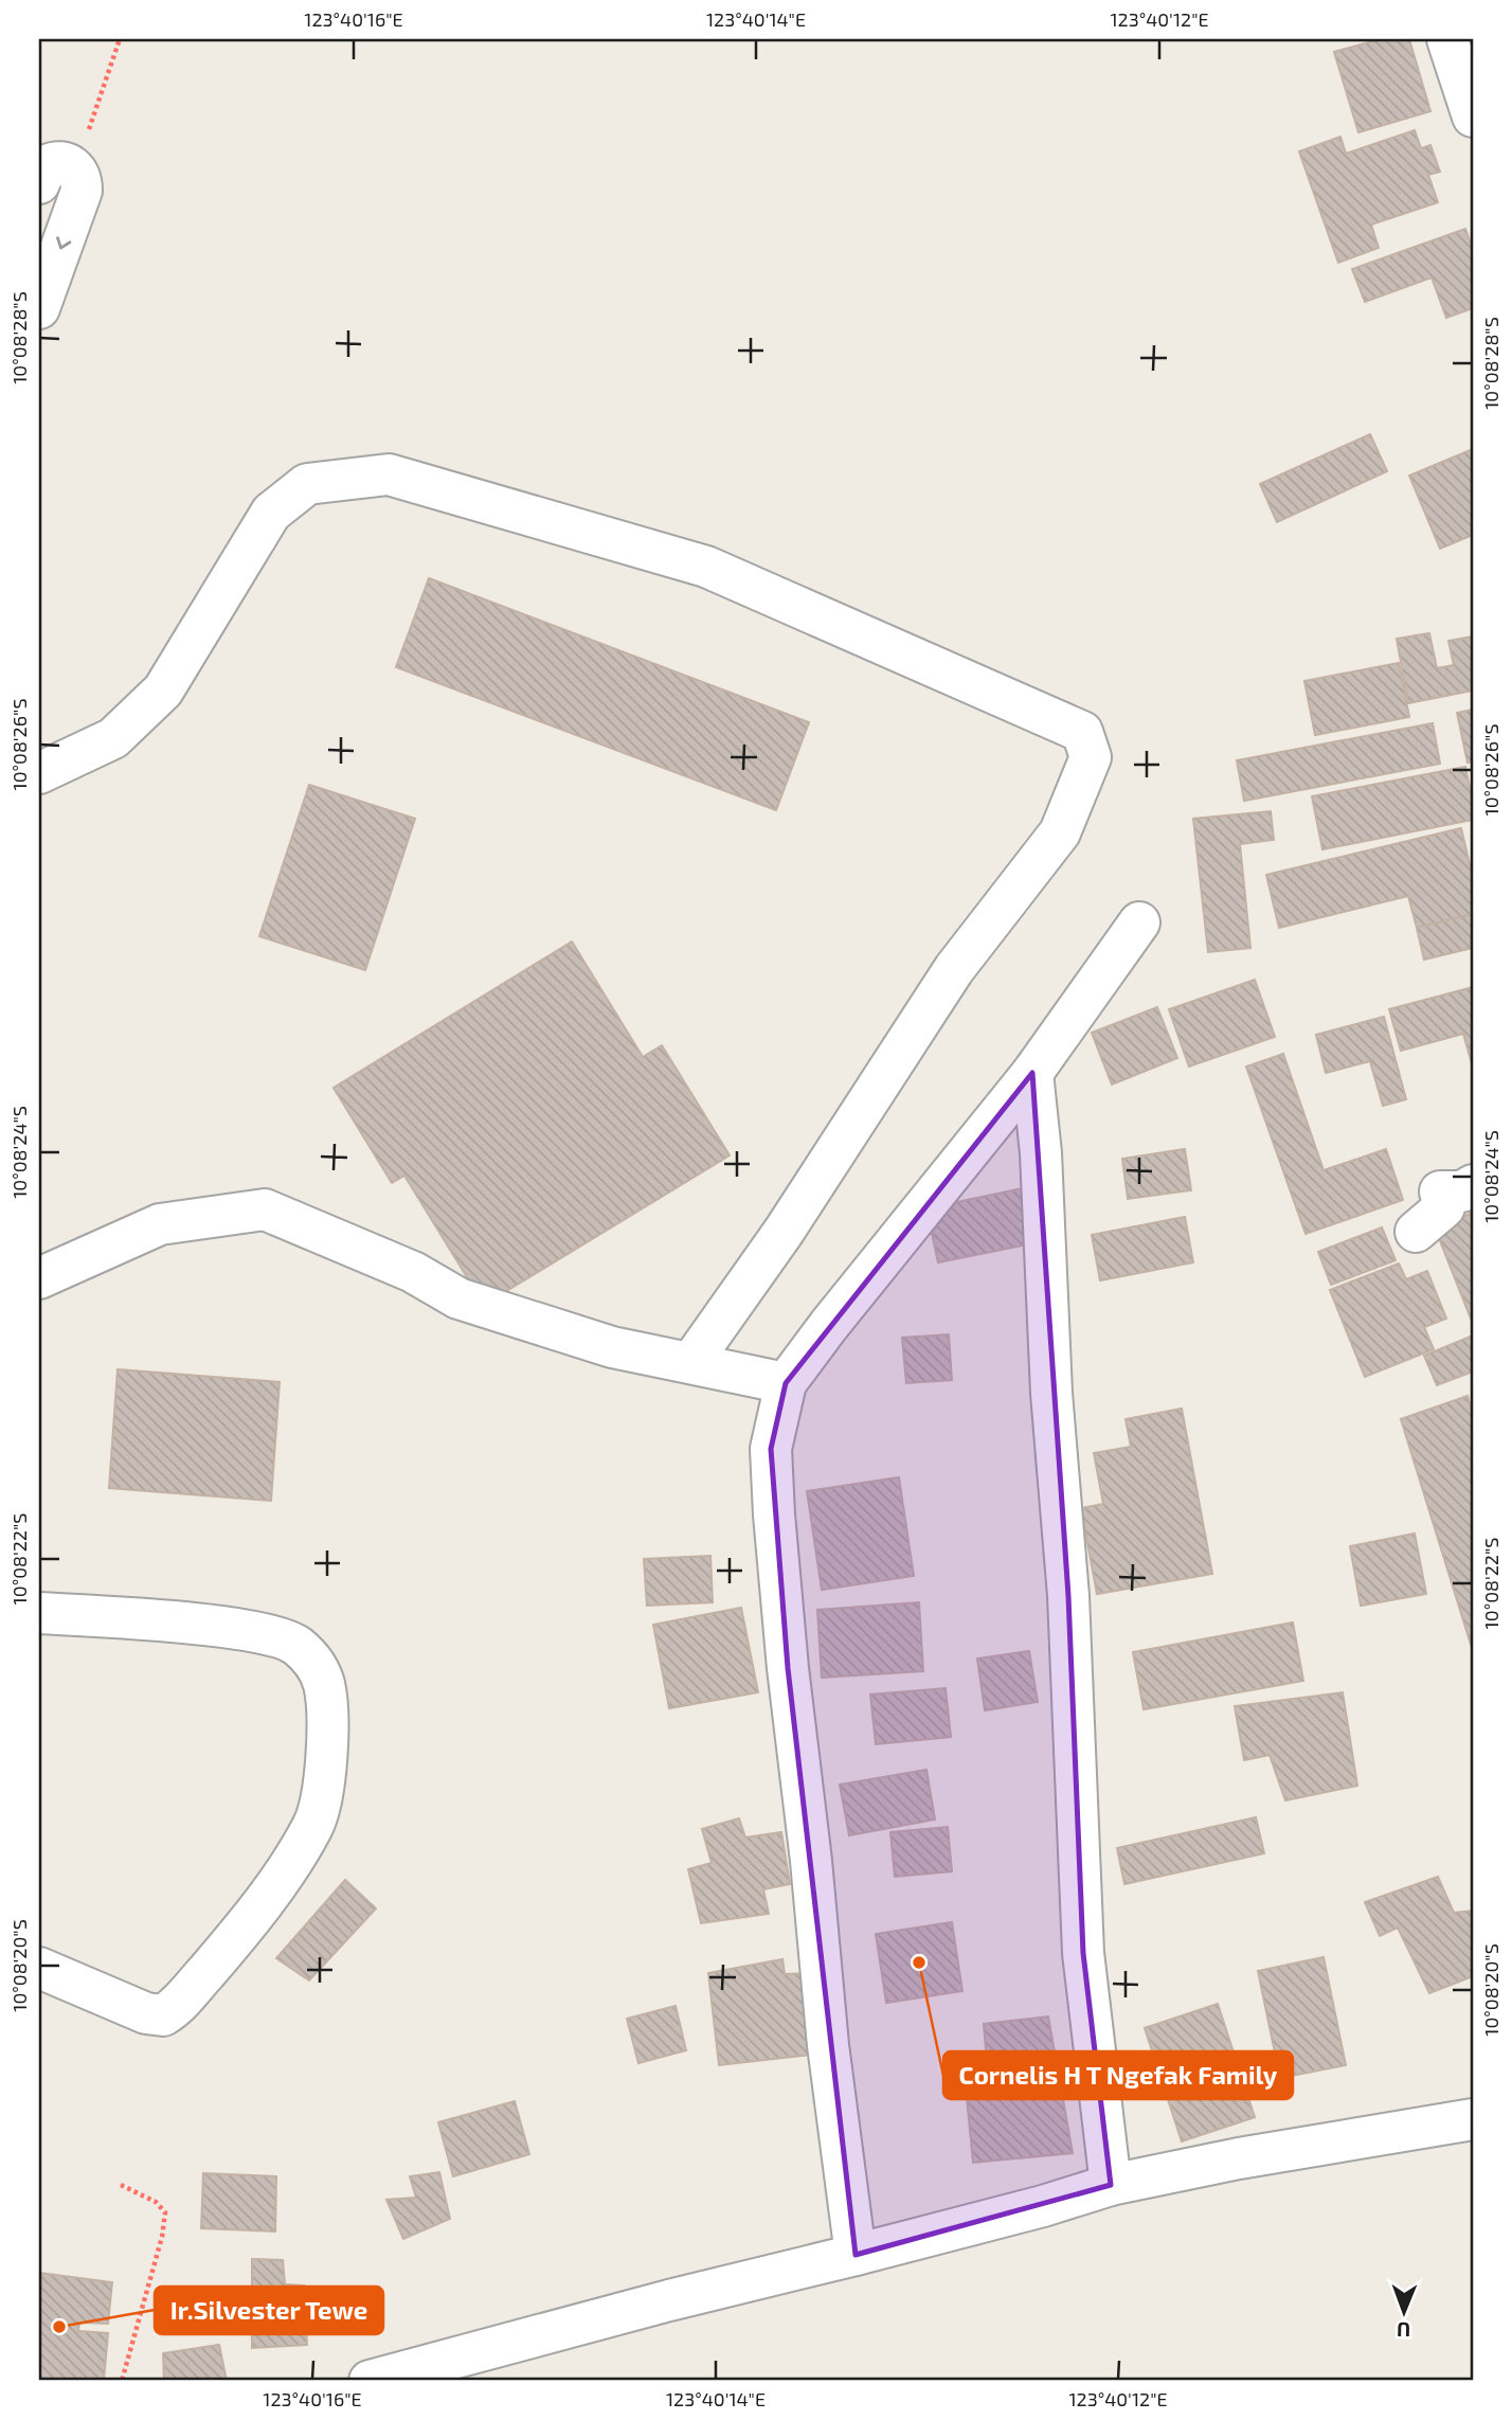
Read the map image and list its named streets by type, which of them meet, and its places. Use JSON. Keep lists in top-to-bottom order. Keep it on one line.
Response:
{"places":["Cornelis H T Ngefak Family","Ir.Silvester Tewe"],"north":"bottom","coordinates":["123°40'16\"E","123°40'14\"E","123°40'12\"E","10°08'28\"S","10°08'26\"S","10°08'24\"S","10°08'22\"S","10°08'20\"S"]}
